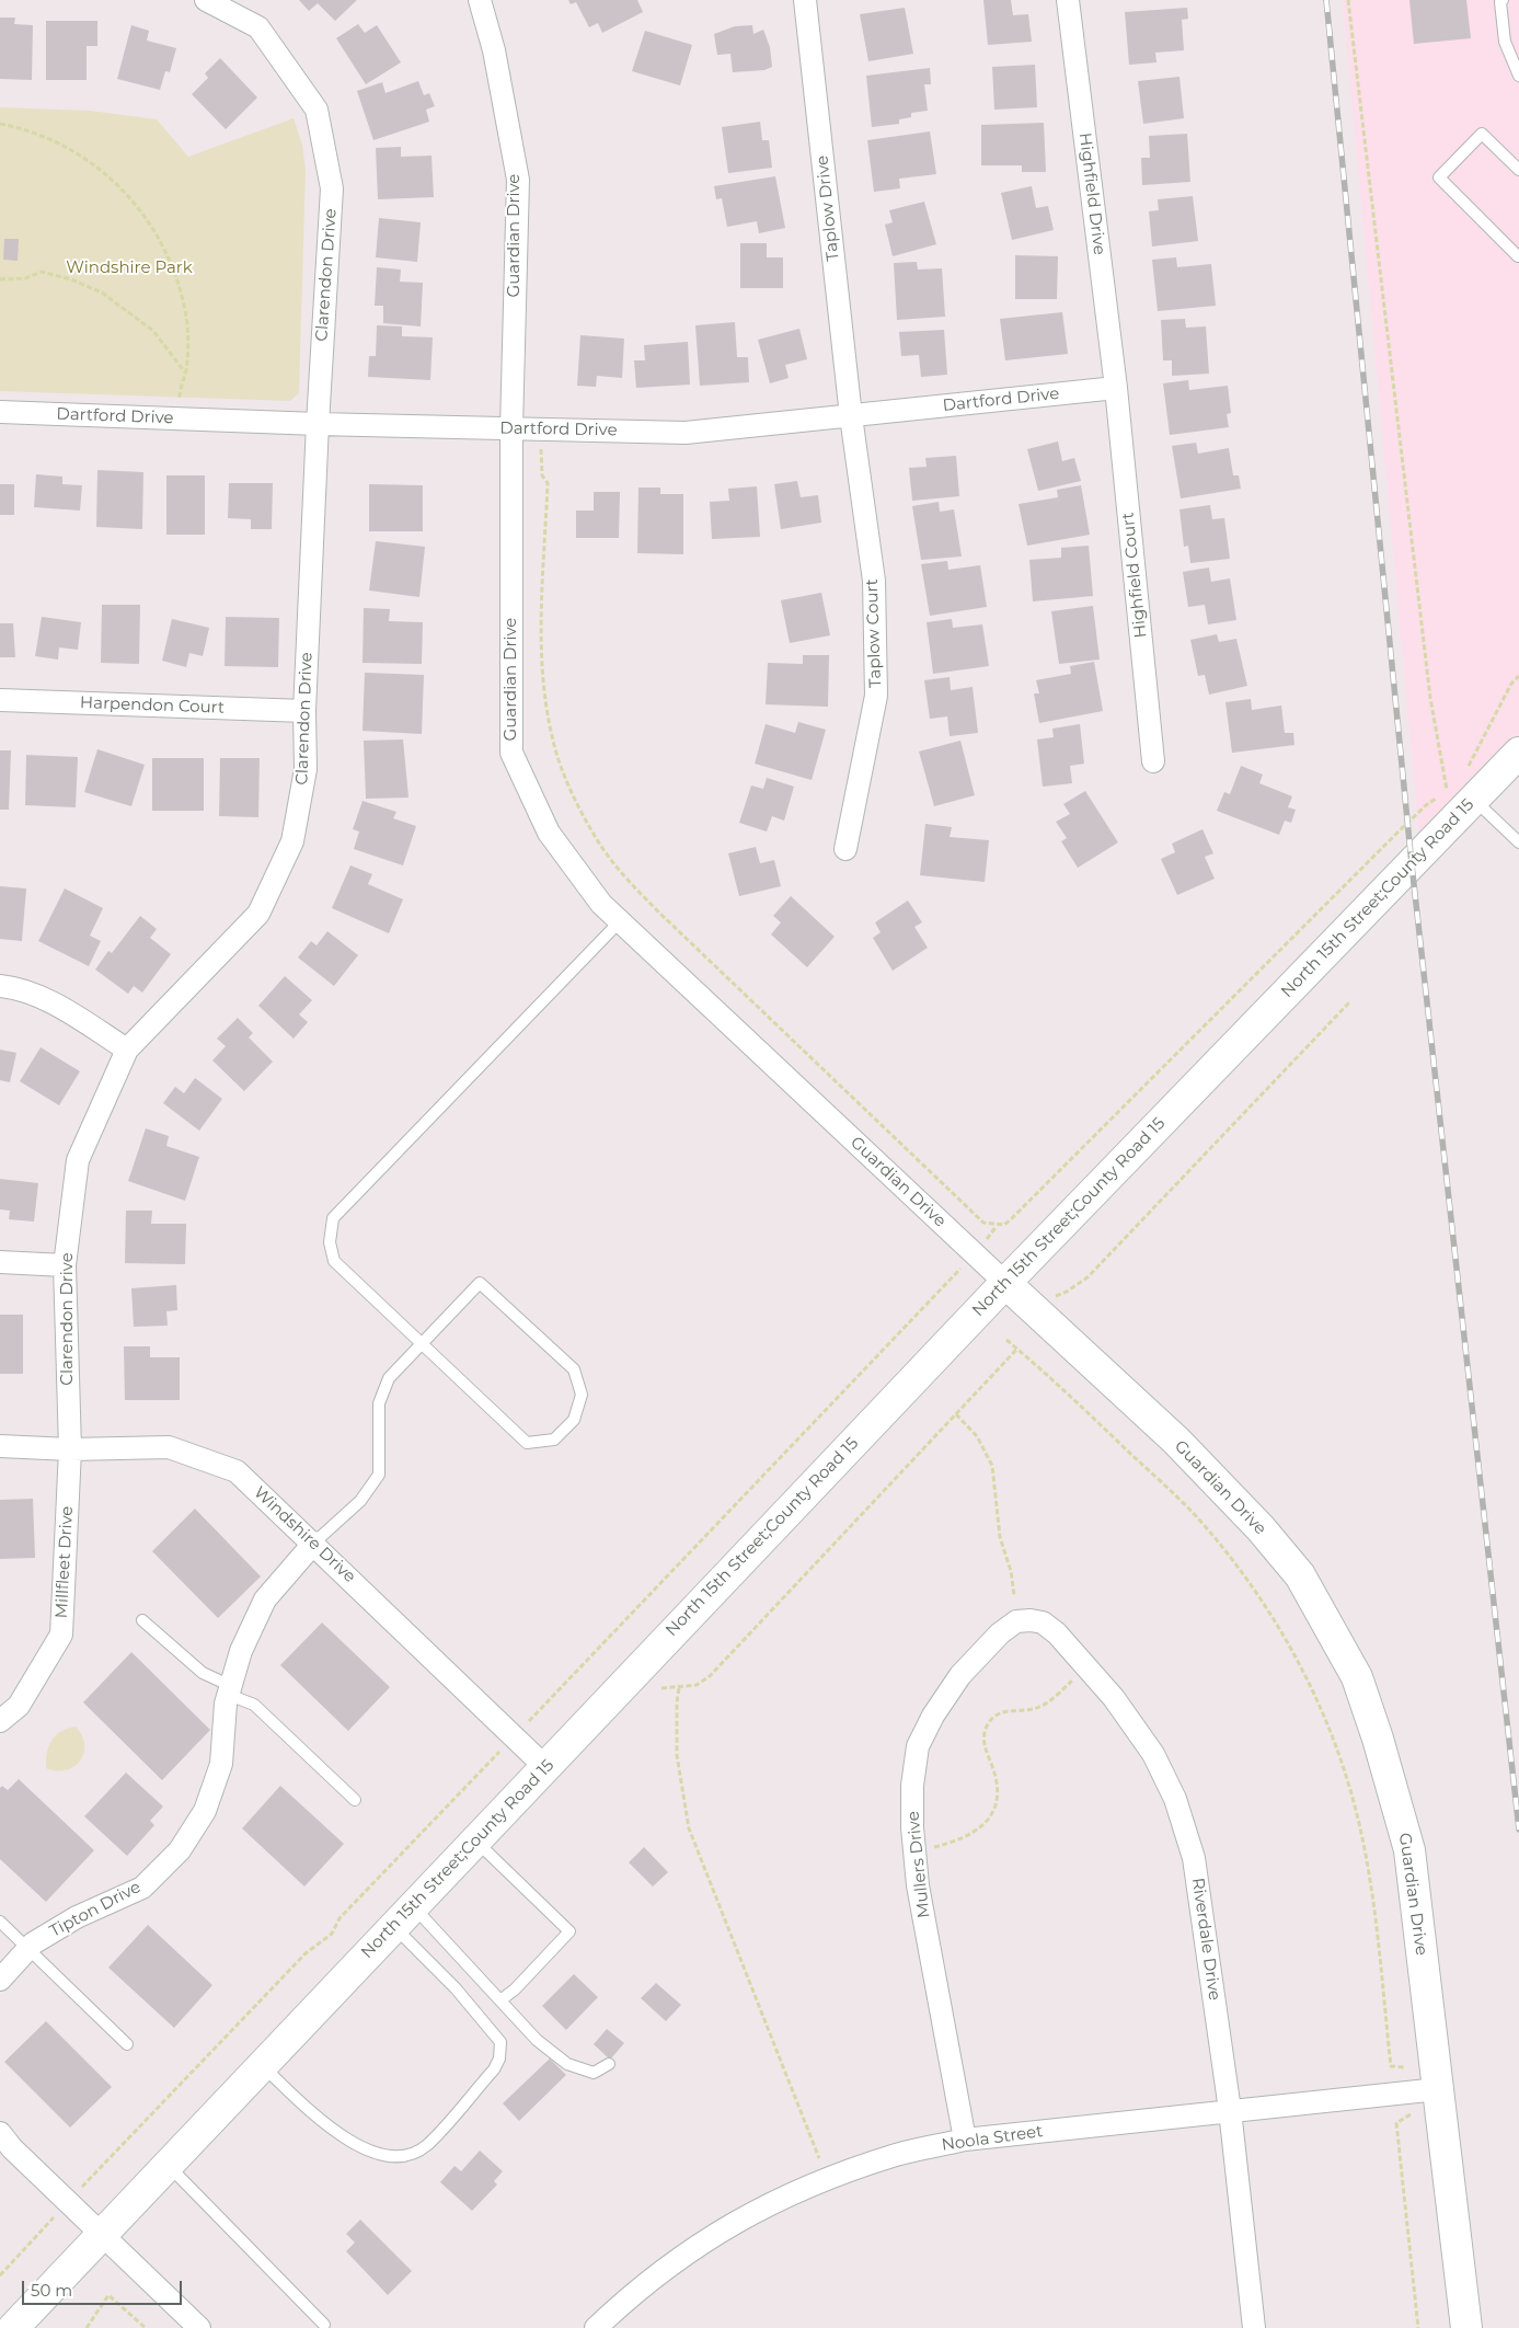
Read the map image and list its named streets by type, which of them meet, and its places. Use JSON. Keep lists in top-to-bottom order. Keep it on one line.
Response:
{"streets":{"street":["Highfield Drive","Taplow Drive","Guardian Drive","Clarendon Drive","Dartford Drive","Highfield Court","Taplow Court","Harpendon Court","North 15th Street;County Road 15","Windshire Drive","Millfleet Drive","Mullers Drive","Tipton Drive","Riverdale Drive","Noola Street"]},"crossings":[["Highfield Drive","Dartford Drive"],["Highfield Drive","Highfield Court"],["Taplow Drive","Dartford Drive"],["Taplow Drive","Taplow Court"],["Guardian Drive","Dartford Drive"],["Guardian Drive","North 15th Street;County Road 15"],["Guardian Drive","Noola Street"],["Clarendon Drive","Dartford Drive"],["Clarendon Drive","Harpendon Court"],["Clarendon Drive","Windshire Drive"],["Clarendon Drive","Millfleet Drive"],["Dartford Drive","Highfield Court"],["Dartford Drive","Taplow Court"],["North 15th Street;County Road 15","Windshire Drive"],["Windshire Drive","Millfleet Drive"],["Windshire Drive","Tipton Drive"],["Mullers Drive","Riverdale Drive"],["Mullers Drive","Noola Street"],["Riverdale Drive","Noola Street"]],"parks":["Windshire Park"],"scale_bar":"50 m"}
